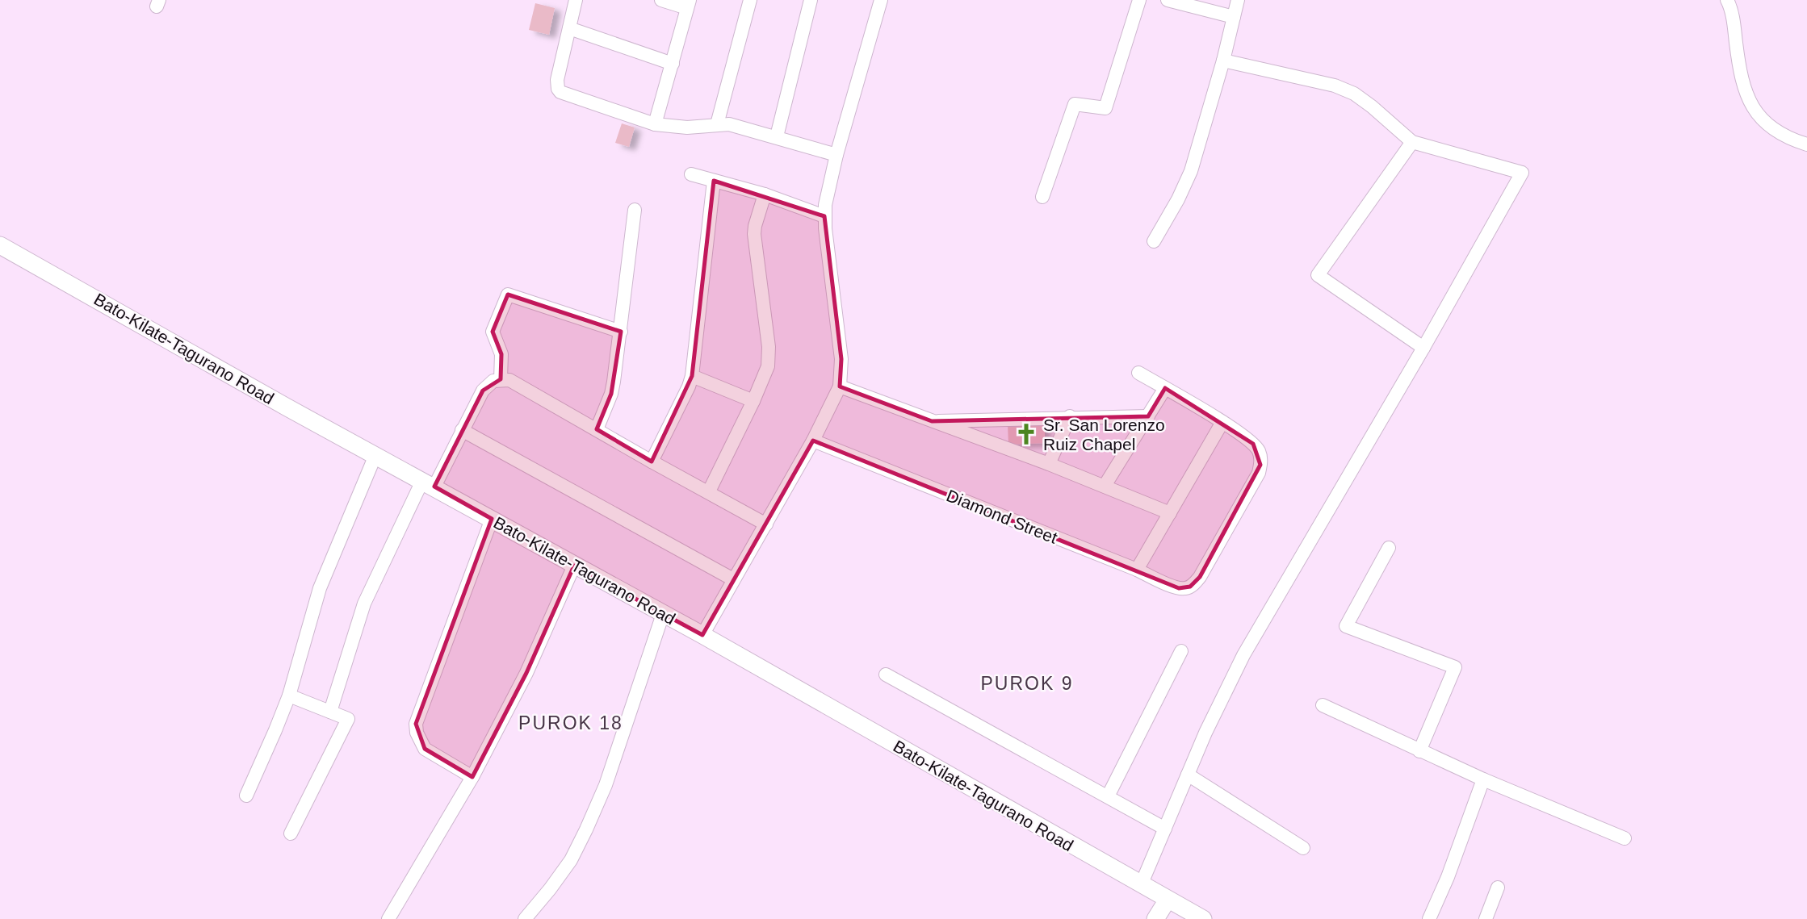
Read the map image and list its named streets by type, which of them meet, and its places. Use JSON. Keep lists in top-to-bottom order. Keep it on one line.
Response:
{"streets":{"street":["Bato-Kilate-Tagurano Road","Diamond Street"]},"districts":["PUROK 9","PUROK 18"],"places":{"church":["Sr. San Lorenzo Ruiz Chapel"]}}
